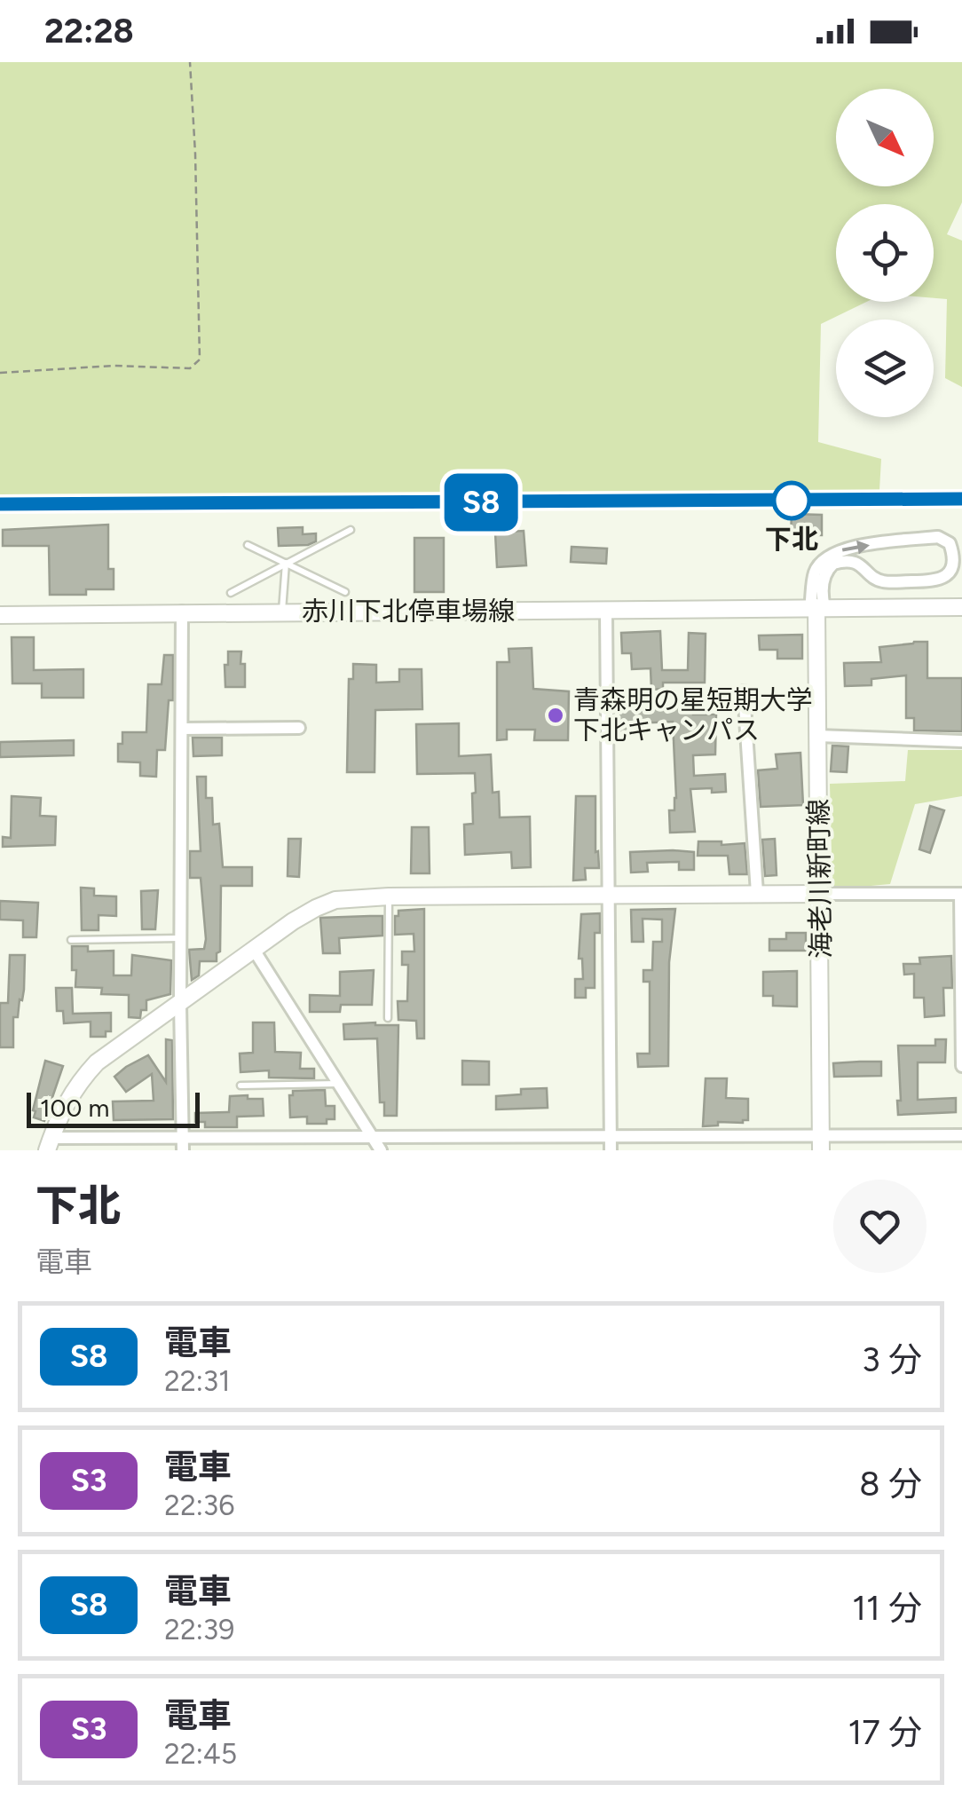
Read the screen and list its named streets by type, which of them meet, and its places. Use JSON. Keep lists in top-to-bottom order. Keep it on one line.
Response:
{"streets":{"main road":["赤川下北停車場線","海老川新町線"]},"crossings":[["赤川下北停車場線","海老川新町線"]],"places":["下北","青森明の星短期大学 下北キャンパス"],"scale_bar":"100 m","north":"bottom right","page":{"status":"22:28","on_map":"S8","scale":"100 m","heading":["下北","電車"],"list":[{"mark":"S8","name":"電車","note":"22:31","value":"3 分"},{"mark":"S3","name":"電車","note":"22:36","value":"8 分"},{"mark":"S8","name":"電車","note":"22:39","value":"11 分"},{"mark":"S3","name":"電車","note":"22:45","value":"17 分"}]}}
